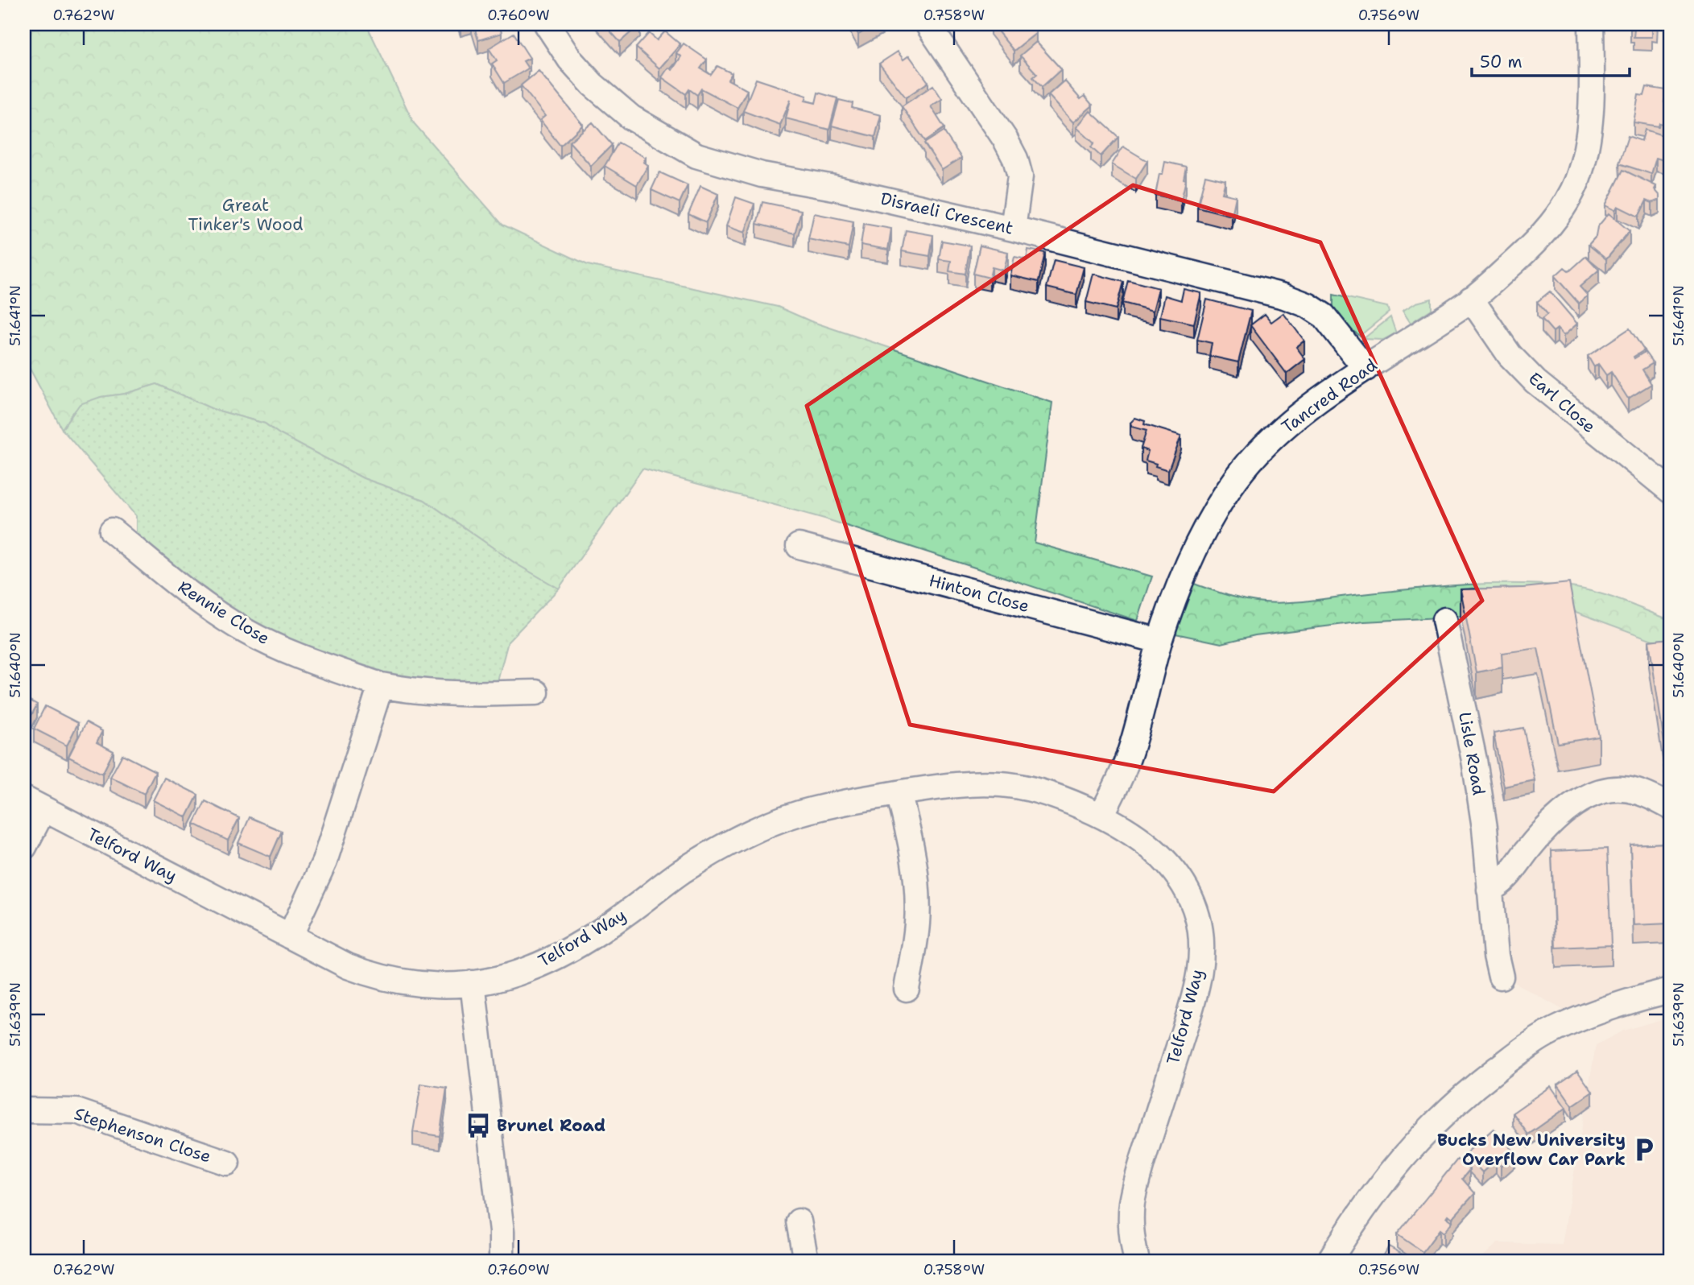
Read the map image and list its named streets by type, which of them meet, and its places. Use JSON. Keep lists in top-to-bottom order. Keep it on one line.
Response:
{"streets":{"street":["Disraeli Crescent","Tancred Road","Earl Close","Hinton Close","Rennie Close","Lisle Road","Telford Way","Stephenson Close"]},"crossings":[["Disraeli Crescent","Tancred Road"],["Tancred Road","Earl Close"],["Tancred Road","Hinton Close"],["Tancred Road","Telford Way"]],"parks":["Great Tinker's Wood"],"places":{"bus stop":["Brunel Road"],"parking":["Bucks New University Overflow Car Park"]},"scale_bar":"50 m","coordinates":["0.762°W","0.760°W","0.758°W","0.756°W","51.641°N","51.640°N","51.639°N"]}
